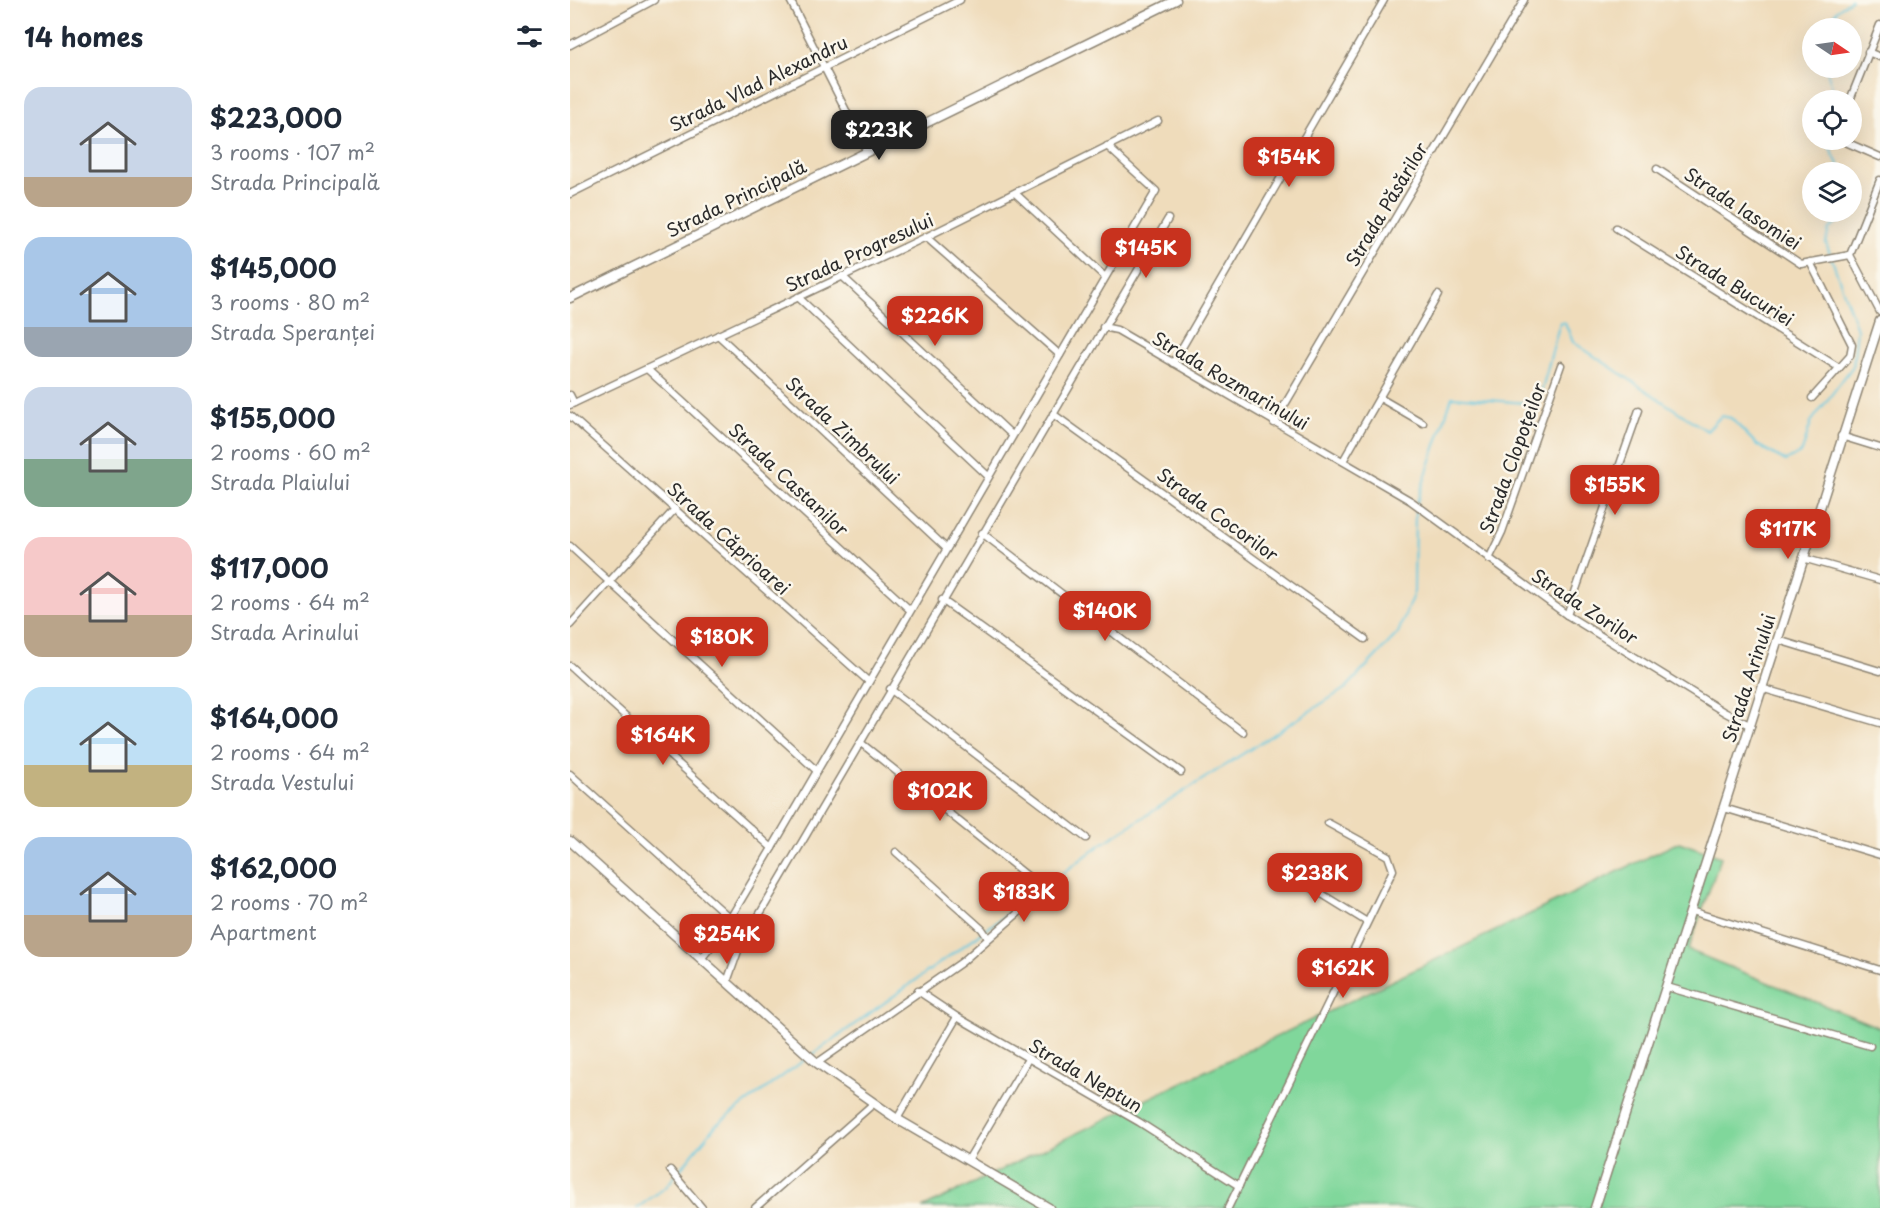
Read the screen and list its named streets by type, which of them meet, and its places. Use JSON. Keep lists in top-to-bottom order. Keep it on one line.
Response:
{"streets":{"street":["Strada Vlad Alexandru","Strada Principală","Strada Păsărilor","Strada Iasomiei","Strada Progresului","Strada Bucuriei","Strada Rozmarinului","Strada Zimbrului","Strada Clopoțeilor","Strada Castanilor","Strada Cocorilor","Strada Căprioarei","Strada Zorilor","Strada Arinului","Strada Neptun"]},"crossings":[["Strada Păsărilor","Strada Rozmarinului"],["Strada Progresului","Strada Zimbrului"],["Strada Progresului","Strada Castanilor"],["Strada Rozmarinului","Strada Zorilor"],["Strada Clopoțeilor","Strada Zorilor"],["Strada Zorilor","Strada Arinului"]],"north":"right","page":{"heading":"14 homes","list":[{"name":"$223,000","note":"3 rooms · 107 m² · Strada Principală"},{"name":"$145,000","note":"3 rooms · 80 m² · Strada Speranței"},{"name":"$155,000","note":"2 rooms · 60 m² · Strada Plaiului"},{"name":"$117,000","note":"2 rooms · 64 m² · Strada Arinului"},{"name":"$164,000","note":"2 rooms · 64 m² · Strada Vestului"},{"name":"$162,000","note":"2 rooms · 70 m² · Apartment"}],"price":["$223K","$154K","$145K","$226K","$155K","$117K","$140K","$180K","$164K","$102K","$238K","$183K","$254K","$162K"]}}
